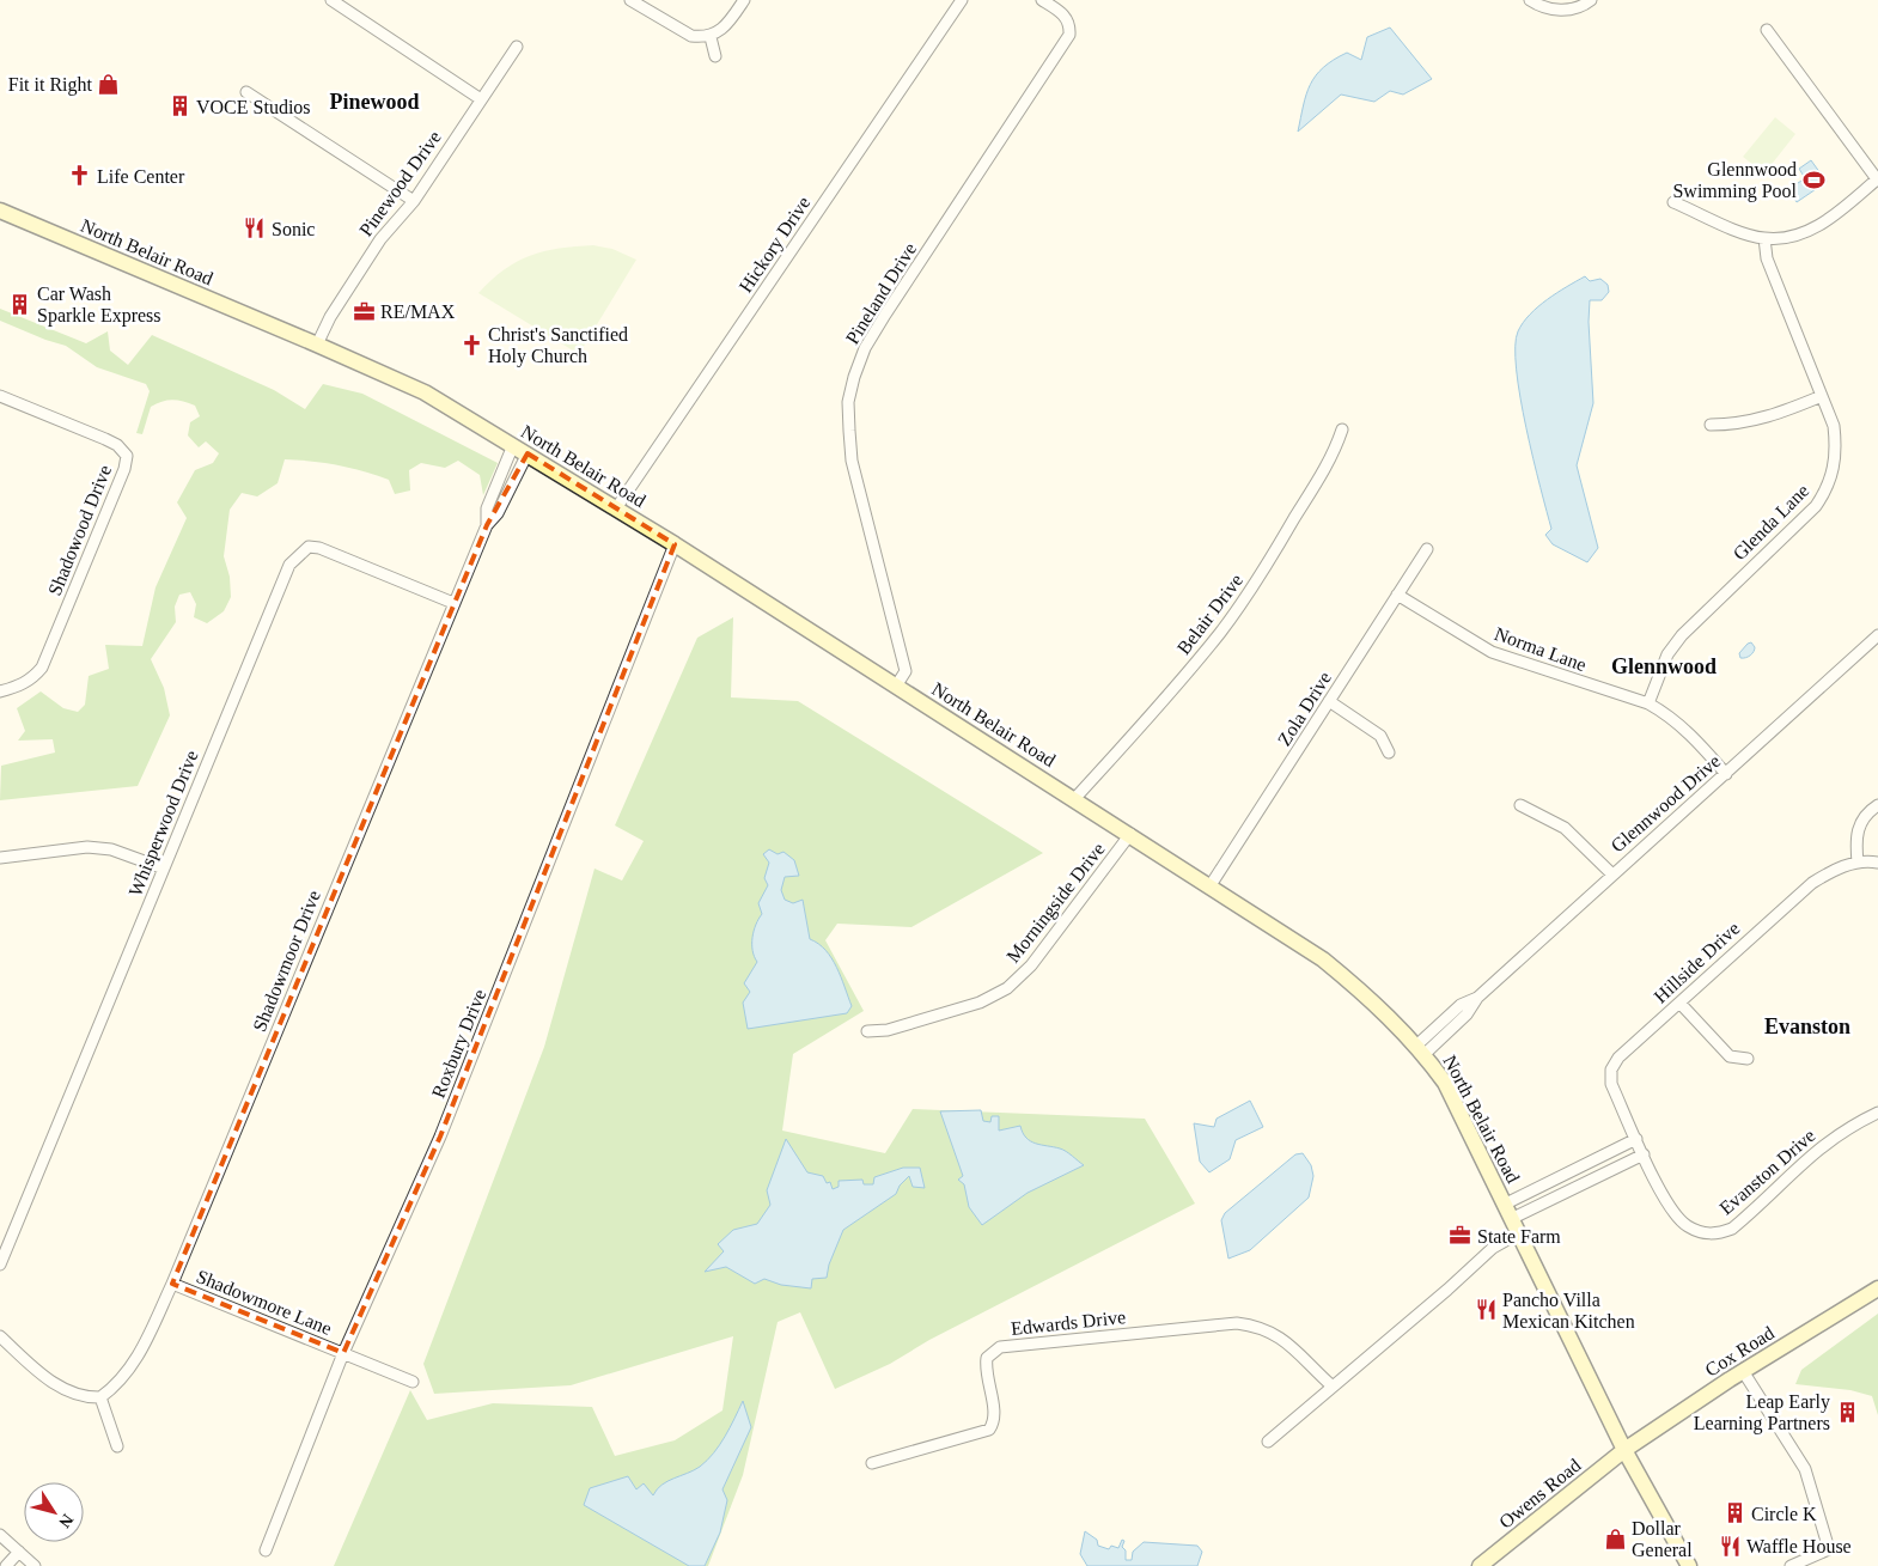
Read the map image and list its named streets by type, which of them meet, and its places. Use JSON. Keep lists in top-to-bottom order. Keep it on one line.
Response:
{"streets":{"main road":["North Belair Road","Cox Road","Owens Road"],"street":["Pinewood Drive","Hickory Drive","Pineland Drive","Glenda Lane","Shadowood Drive","Belair Drive","Norma Lane","Zola Drive","Glennwood Drive","Whisperwood Drive","Morningside Drive","Shadowmoor Drive","Hillside Drive","Roxbury Drive","Evanston Drive","Shadowmore Lane","Edwards Drive"]},"crossings":[["Pinewood Drive","North Belair Road"],["Hickory Drive","North Belair Road"],["North Belair Road","Pineland Drive"],["North Belair Road","Belair Drive"],["North Belair Road","Zola Drive"],["North Belair Road","Glennwood Drive"],["North Belair Road","Morningside Drive"],["North Belair Road","Shadowmoor Drive"],["North Belair Road","Roxbury Drive"],["North Belair Road","Cox Road"],["North Belair Road","Owens Road"],["Glenda Lane","Norma Lane"],["Norma Lane","Zola Drive"],["Norma Lane","Glennwood Drive"],["Whisperwood Drive","Shadowmoor Drive"],["Shadowmoor Drive","Shadowmore Lane"],["Hillside Drive","Evanston Drive"],["Roxbury Drive","Shadowmore Lane"],["Cox Road","Owens Road"]],"districts":["Pinewood","Glennwood","Evanston"],"places":{"shop":["Fit it Right","Dollar General"],"building":["VOCE Studios","Car Wash Sparkle Express","Leap Early Learning Partners","Circle K"],"church":["Life Center","Christ's Sanctified Holy Church"],"sports":["Glennwood Swimming Pool"],"restaurant":["Sonic","Pancho Villa Mexican Kitchen","Waffle House"],"office":["RE/MAX","State Farm"]},"north":"bottom right"}
